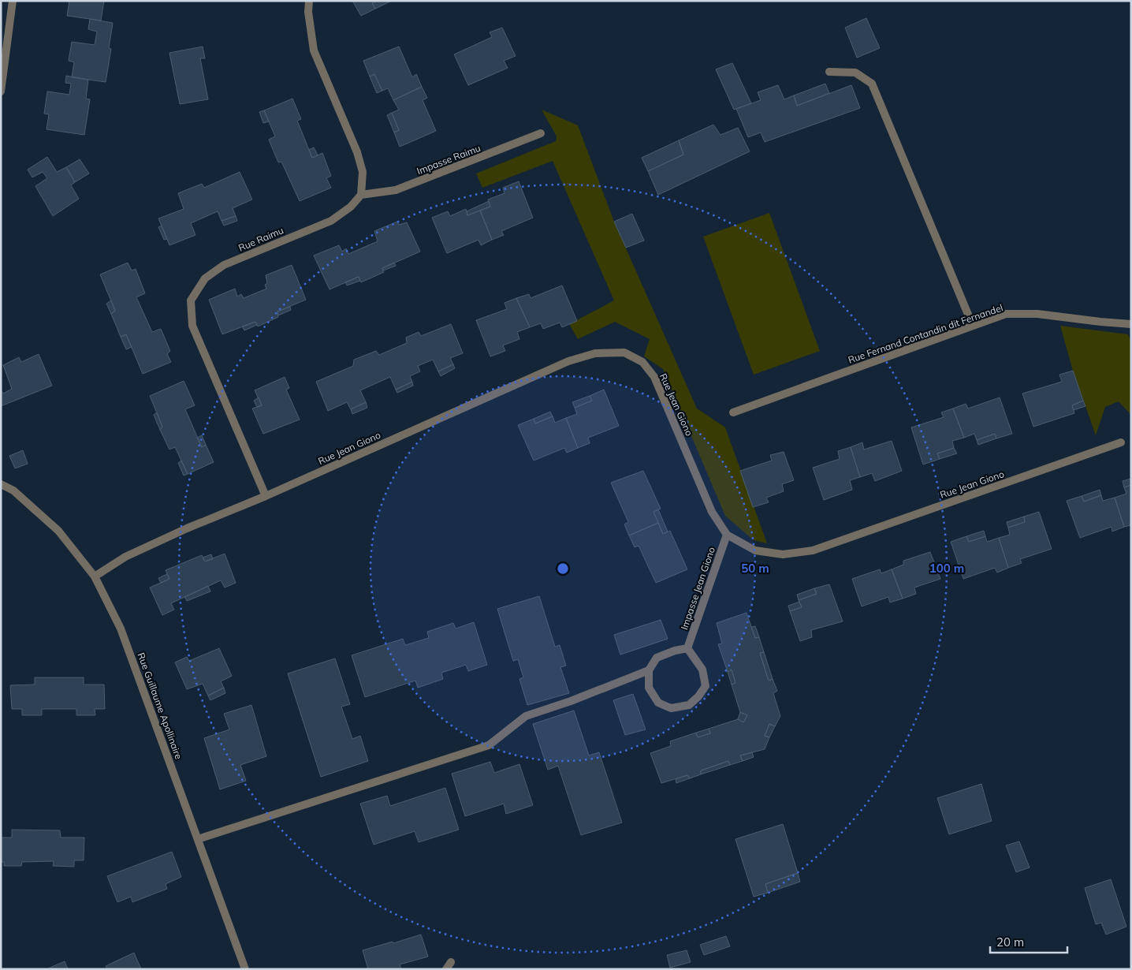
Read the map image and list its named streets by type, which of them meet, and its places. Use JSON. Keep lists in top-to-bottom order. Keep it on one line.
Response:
{"streets":{"street":["Impasse Raimu","Rue Raimu","Rue Fernand Contandin dit Fernandel","Rue Jean Giono","Impasse Jean Giono","Rue Guillaume Apollinaire"]},"crossings":[["Impasse Raimu","Rue Raimu"],["Rue Raimu","Rue Jean Giono"],["Rue Jean Giono","Impasse Jean Giono"],["Rue Jean Giono","Rue Guillaume Apollinaire"]],"scale_bar":"20 m","rings":["50 m","100 m"]}
